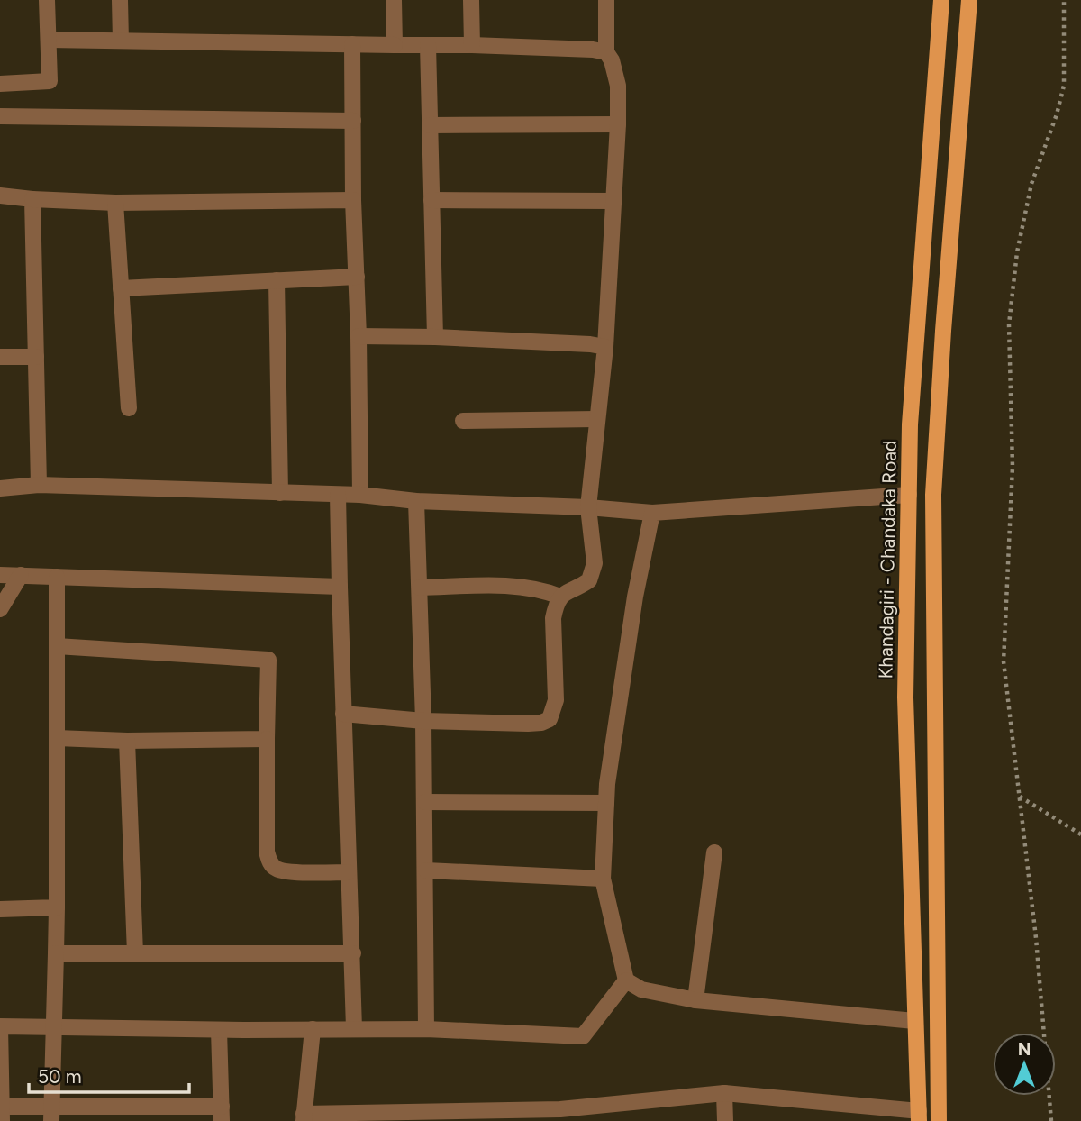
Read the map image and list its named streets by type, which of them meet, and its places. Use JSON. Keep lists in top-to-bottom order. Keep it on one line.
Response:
{"streets":{"main road":["Khandagiri - Chandaka Road"]},"scale_bar":"50 m","north":"top"}
